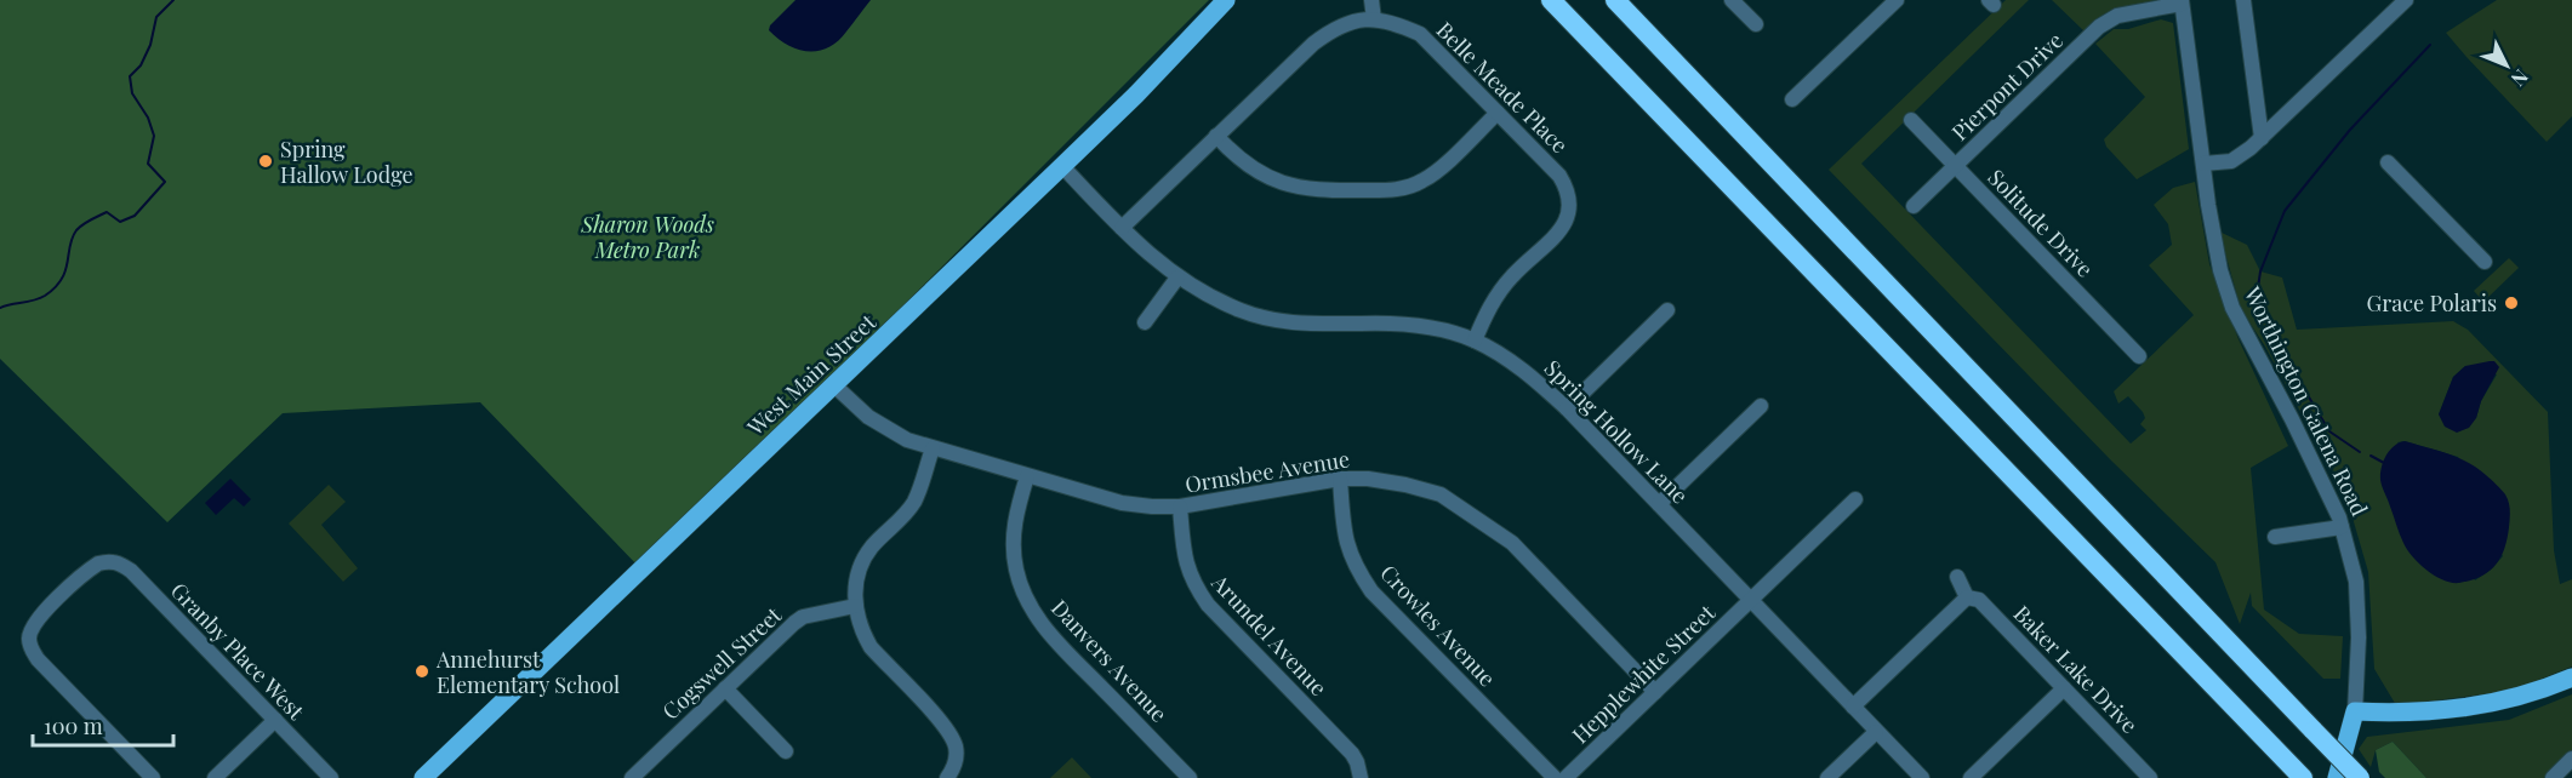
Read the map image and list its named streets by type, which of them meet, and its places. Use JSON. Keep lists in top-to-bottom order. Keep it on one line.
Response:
{"streets":{"main road":["West Main Street","Worthington Galena Road"],"street":["Pierpont Drive","Belle Meade Place","Solitude Drive","Spring Hollow Lane","Ormsbee Avenue","Crowles Avenue","Arundel Avenue","Granby Place West","Danvers Avenue","Cogswell Street","Baker Lake Drive","Hepplewhite Street"]},"crossings":[["Pierpont Drive","Solitude Drive"],["Pierpont Drive","Worthington Galena Road"],["Belle Meade Place","Spring Hollow Lane"],["West Main Street","Spring Hollow Lane"],["West Main Street","Ormsbee Avenue"],["Spring Hollow Lane","Hepplewhite Street"],["Ormsbee Avenue","Crowles Avenue"],["Ormsbee Avenue","Arundel Avenue"],["Ormsbee Avenue","Danvers Avenue"],["Ormsbee Avenue","Hepplewhite Street"]],"parks":["Sharon Woods Metro Park"],"places":["Spring Hallow Lodge","Grace Polaris","Annehurst Elementary School"],"scale_bar":"100 m","north":"bottom right"}
